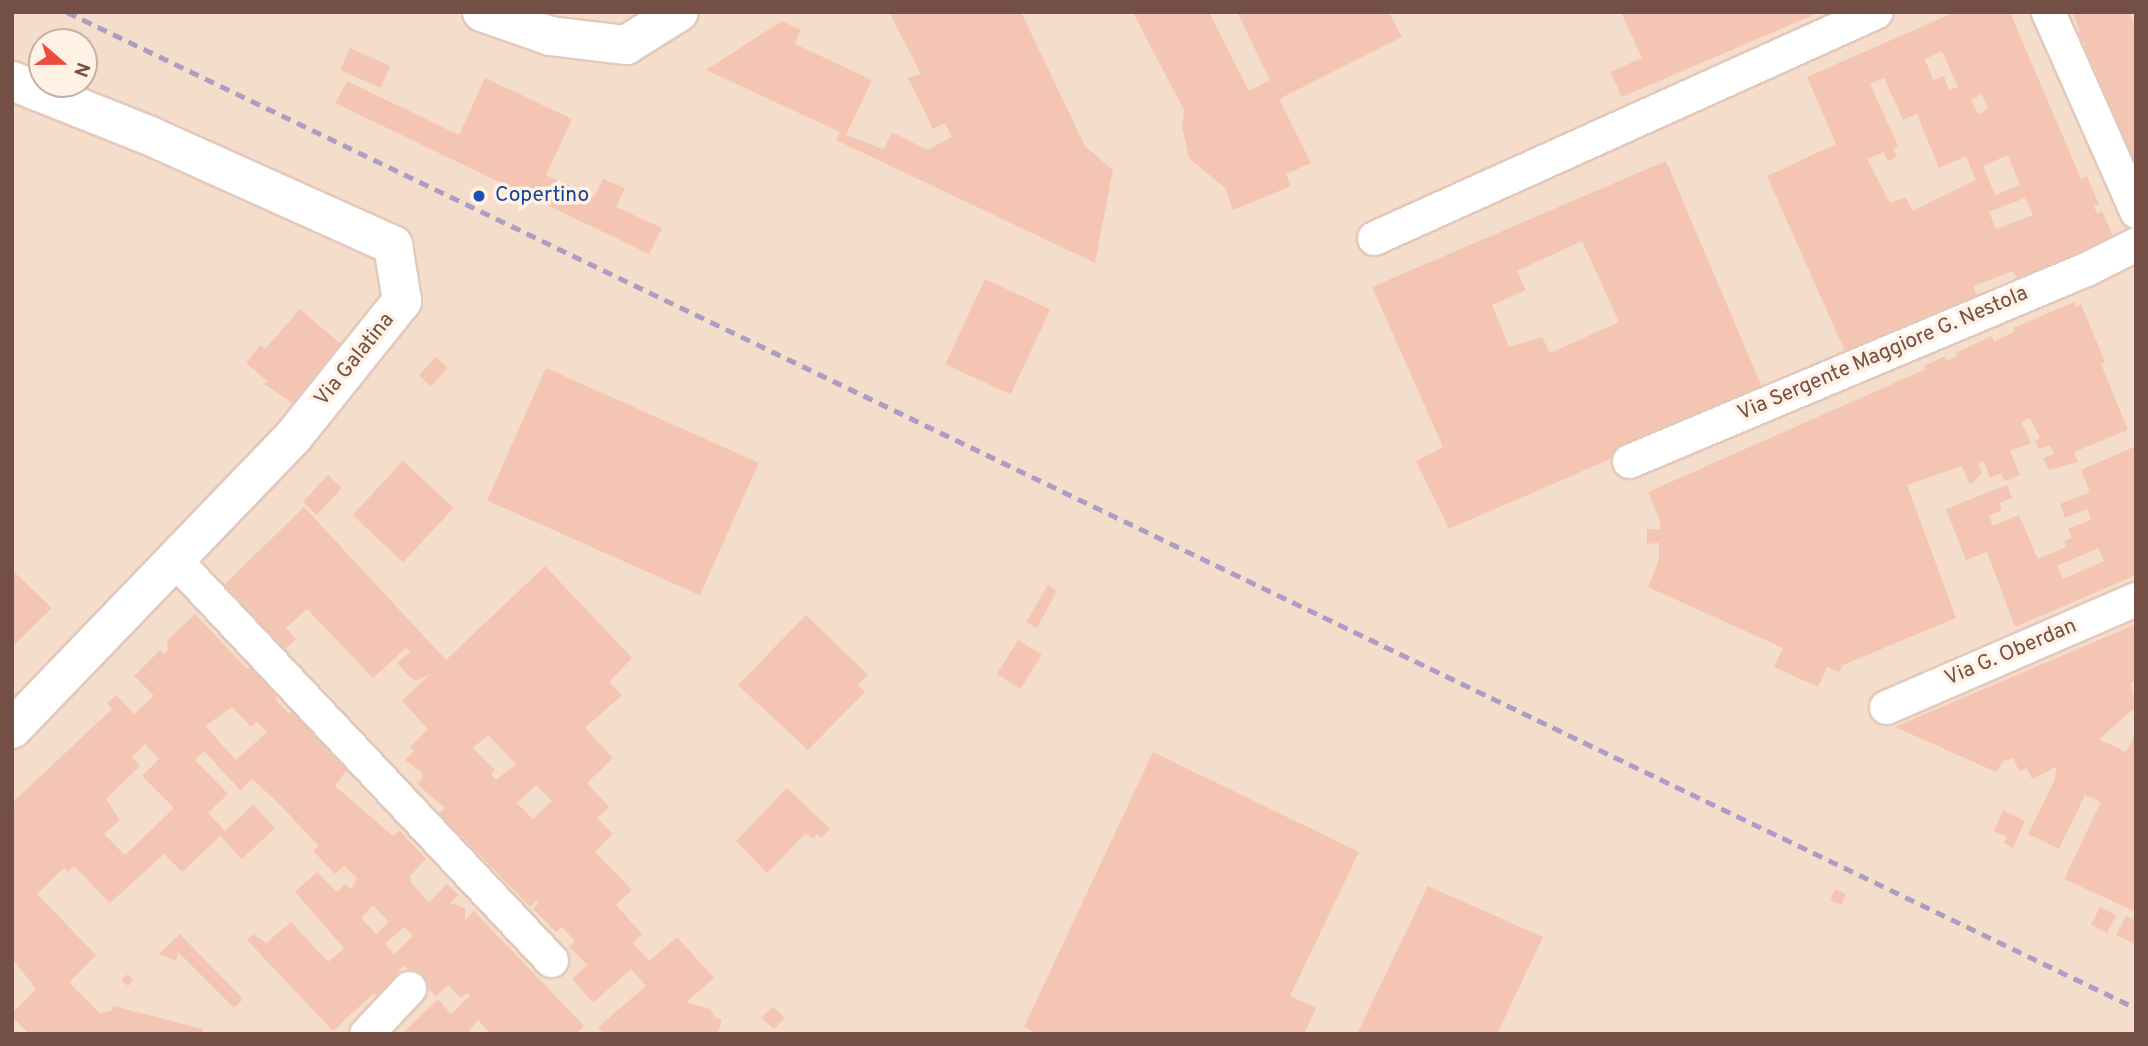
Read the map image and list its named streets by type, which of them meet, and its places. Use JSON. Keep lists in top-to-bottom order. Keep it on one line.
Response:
{"streets":{"street":["Via Sergente Maggiore G. Nestola","Via Galatina","Via G. Oberdan"]},"places":["Copertino"],"north":"right"}
